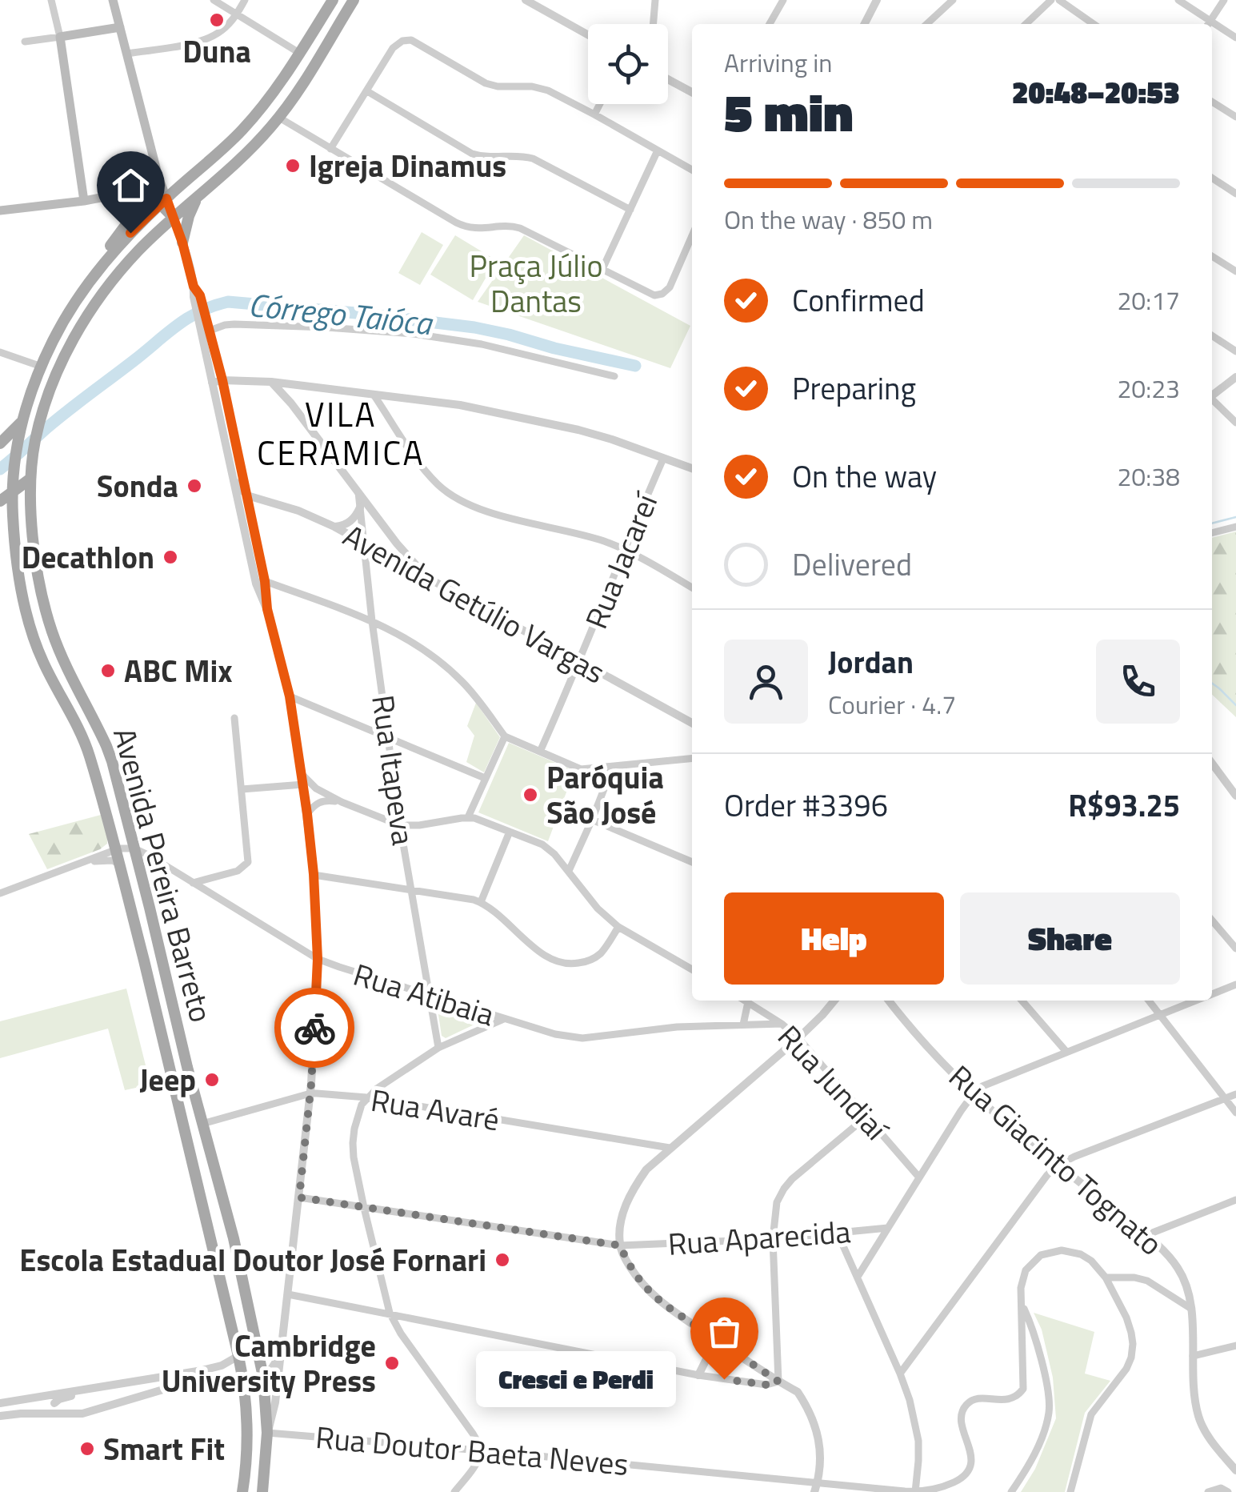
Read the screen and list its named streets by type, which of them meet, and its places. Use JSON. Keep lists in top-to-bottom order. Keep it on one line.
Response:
{"streets":{"main road":["Avenida Pereira Barreto"],"street":["Rua Jacareí","Avenida Getúlio Vargas","Rua Itapeva","Rua Atibaia","Rua Jundiaí","Rua Avaré","Rua Giacinto Tognato","Rua Aparecida","Rua Doutor Baeta Neves"]},"crossings":[["Rua Jacareí","Avenida Getúlio Vargas"],["Avenida Getúlio Vargas","Rua Itapeva"],["Rua Itapeva","Rua Atibaia"],["Avenida Pereira Barreto","Rua Atibaia"],["Avenida Pereira Barreto","Rua Avaré"],["Avenida Pereira Barreto","Rua Doutor Baeta Neves"],["Rua Atibaia","Rua Jundiaí"]],"districts":["VILA CERAMICA"],"water":["Córrego Taióca"],"parks":["Praça Júlio Dantas"],"places":["Duna","Igreja Dinamus","Sonda","Decathlon","ABC Mix","Paróquia São José","Jeep","Escola Estadual Doutor José Fornari","Cambridge University Press","Cresci e Perdi","Smart Fit"],"page":{"heading":["5 min","Arriving in","20:48–20:53"],"panel":["Jordan","Courier · 4.7","Order #3396","R$93.25"],"bar":"On the way · 850 m","list":[["Confirmed","20:17"],["Preparing","20:23"],["On the way","20:38"],"Delivered"],"buttons":["Help","Share"],"bubble":"Cresci e Perdi"}}
